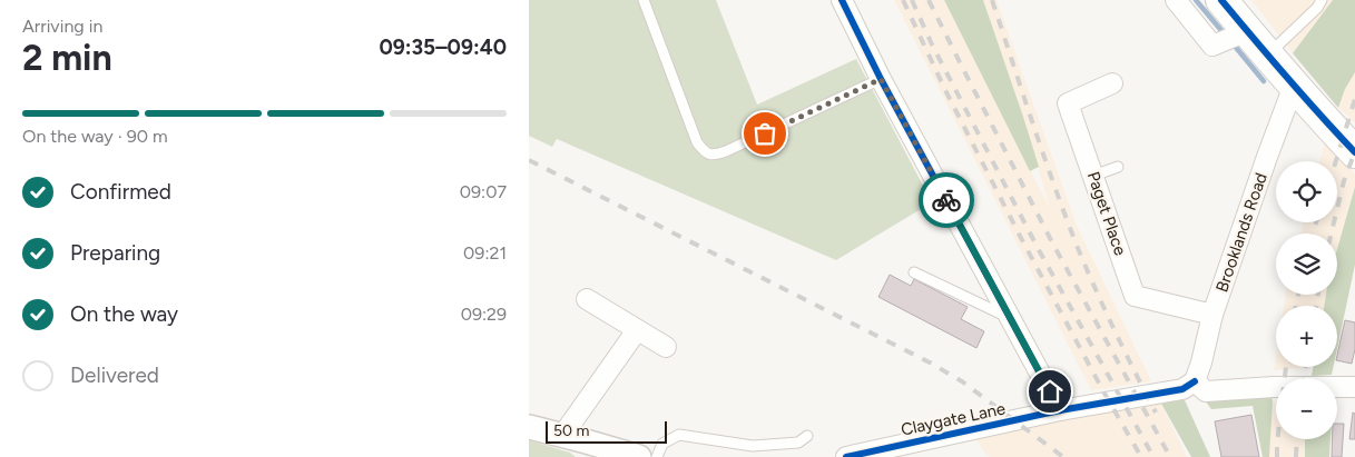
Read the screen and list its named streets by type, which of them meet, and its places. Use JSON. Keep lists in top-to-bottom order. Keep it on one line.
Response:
{"streets":{"street":["Paget Place","Brooklands Road","Claygate Lane"]},"crossings":[["Paget Place","Brooklands Road"],["Brooklands Road","Claygate Lane"]],"scale_bar":"50 m","page":{"heading":["2 min","Arriving in","09:35–09:40"],"bar":"On the way · 90 m","list":[["Confirmed","09:07"],["Preparing","09:21"],["On the way","09:29"],"Delivered"],"map_buttons":["+","−"],"scale":"50 m"}}
